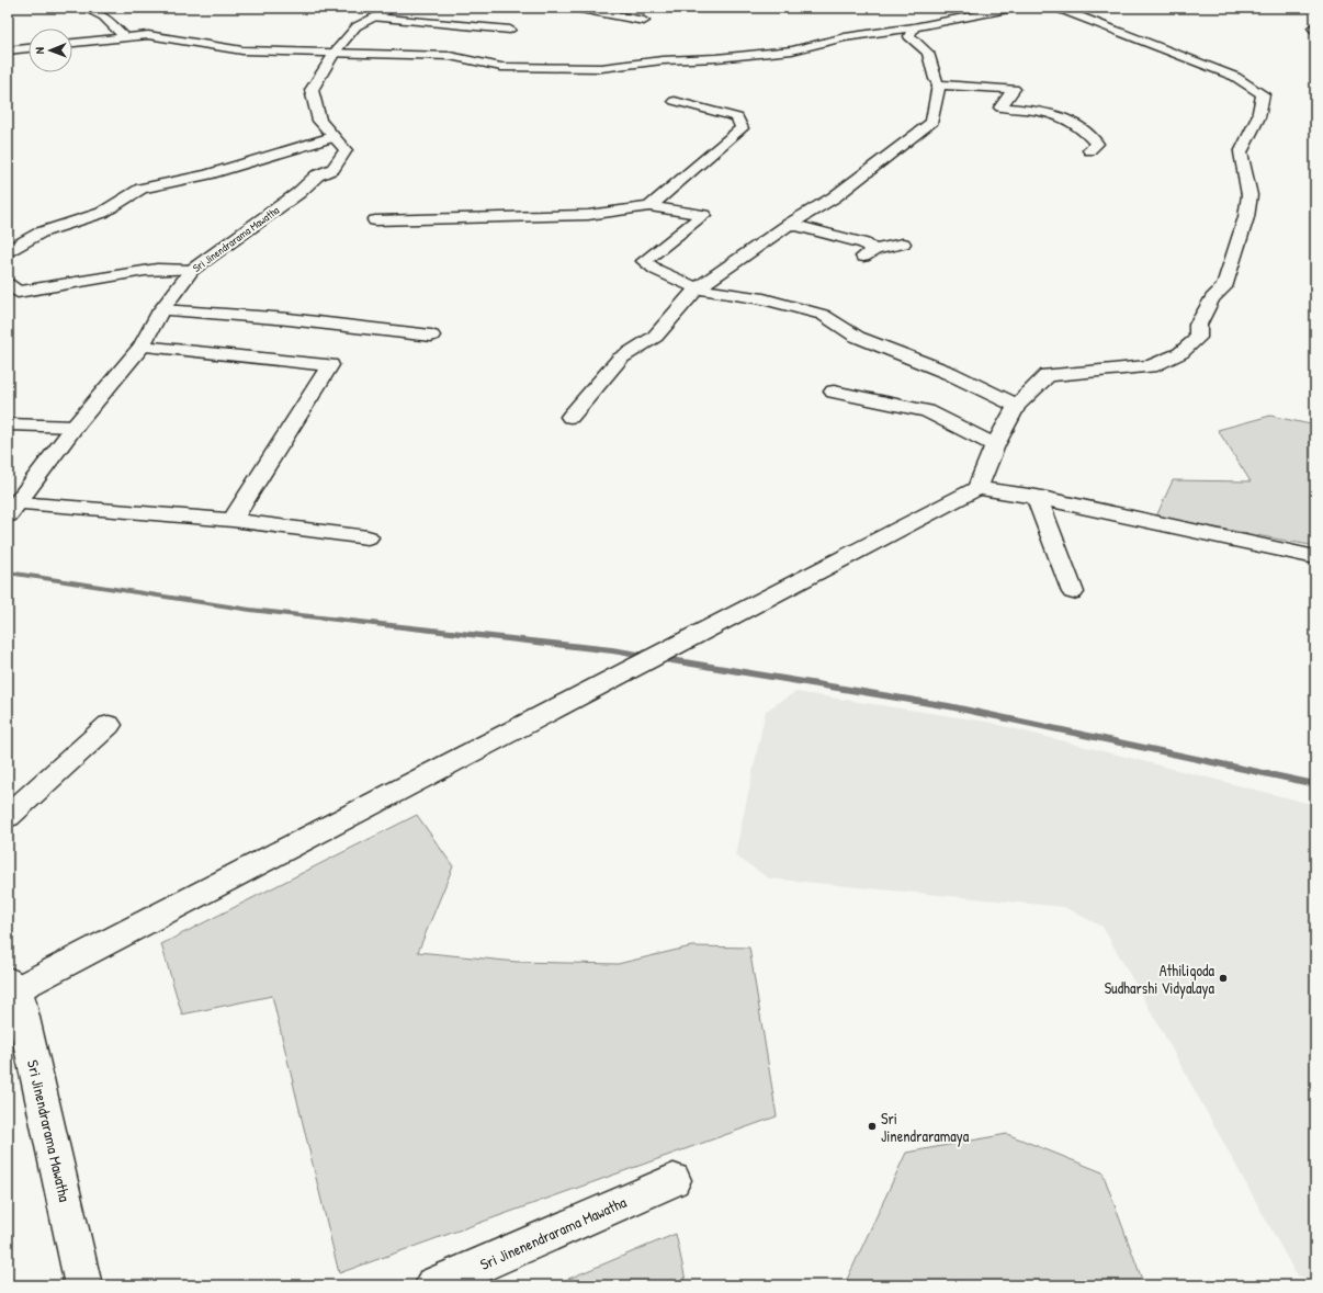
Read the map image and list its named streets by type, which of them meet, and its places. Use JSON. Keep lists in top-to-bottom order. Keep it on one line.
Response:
{"streets":{"street":["Sri Jinendrarama Mawatha","Sri Jinenendrarama Mawatha"]},"places":["Athiligoda Sudharshi Vidyalaya","Sri Jinendraramaya"],"north":"left"}
